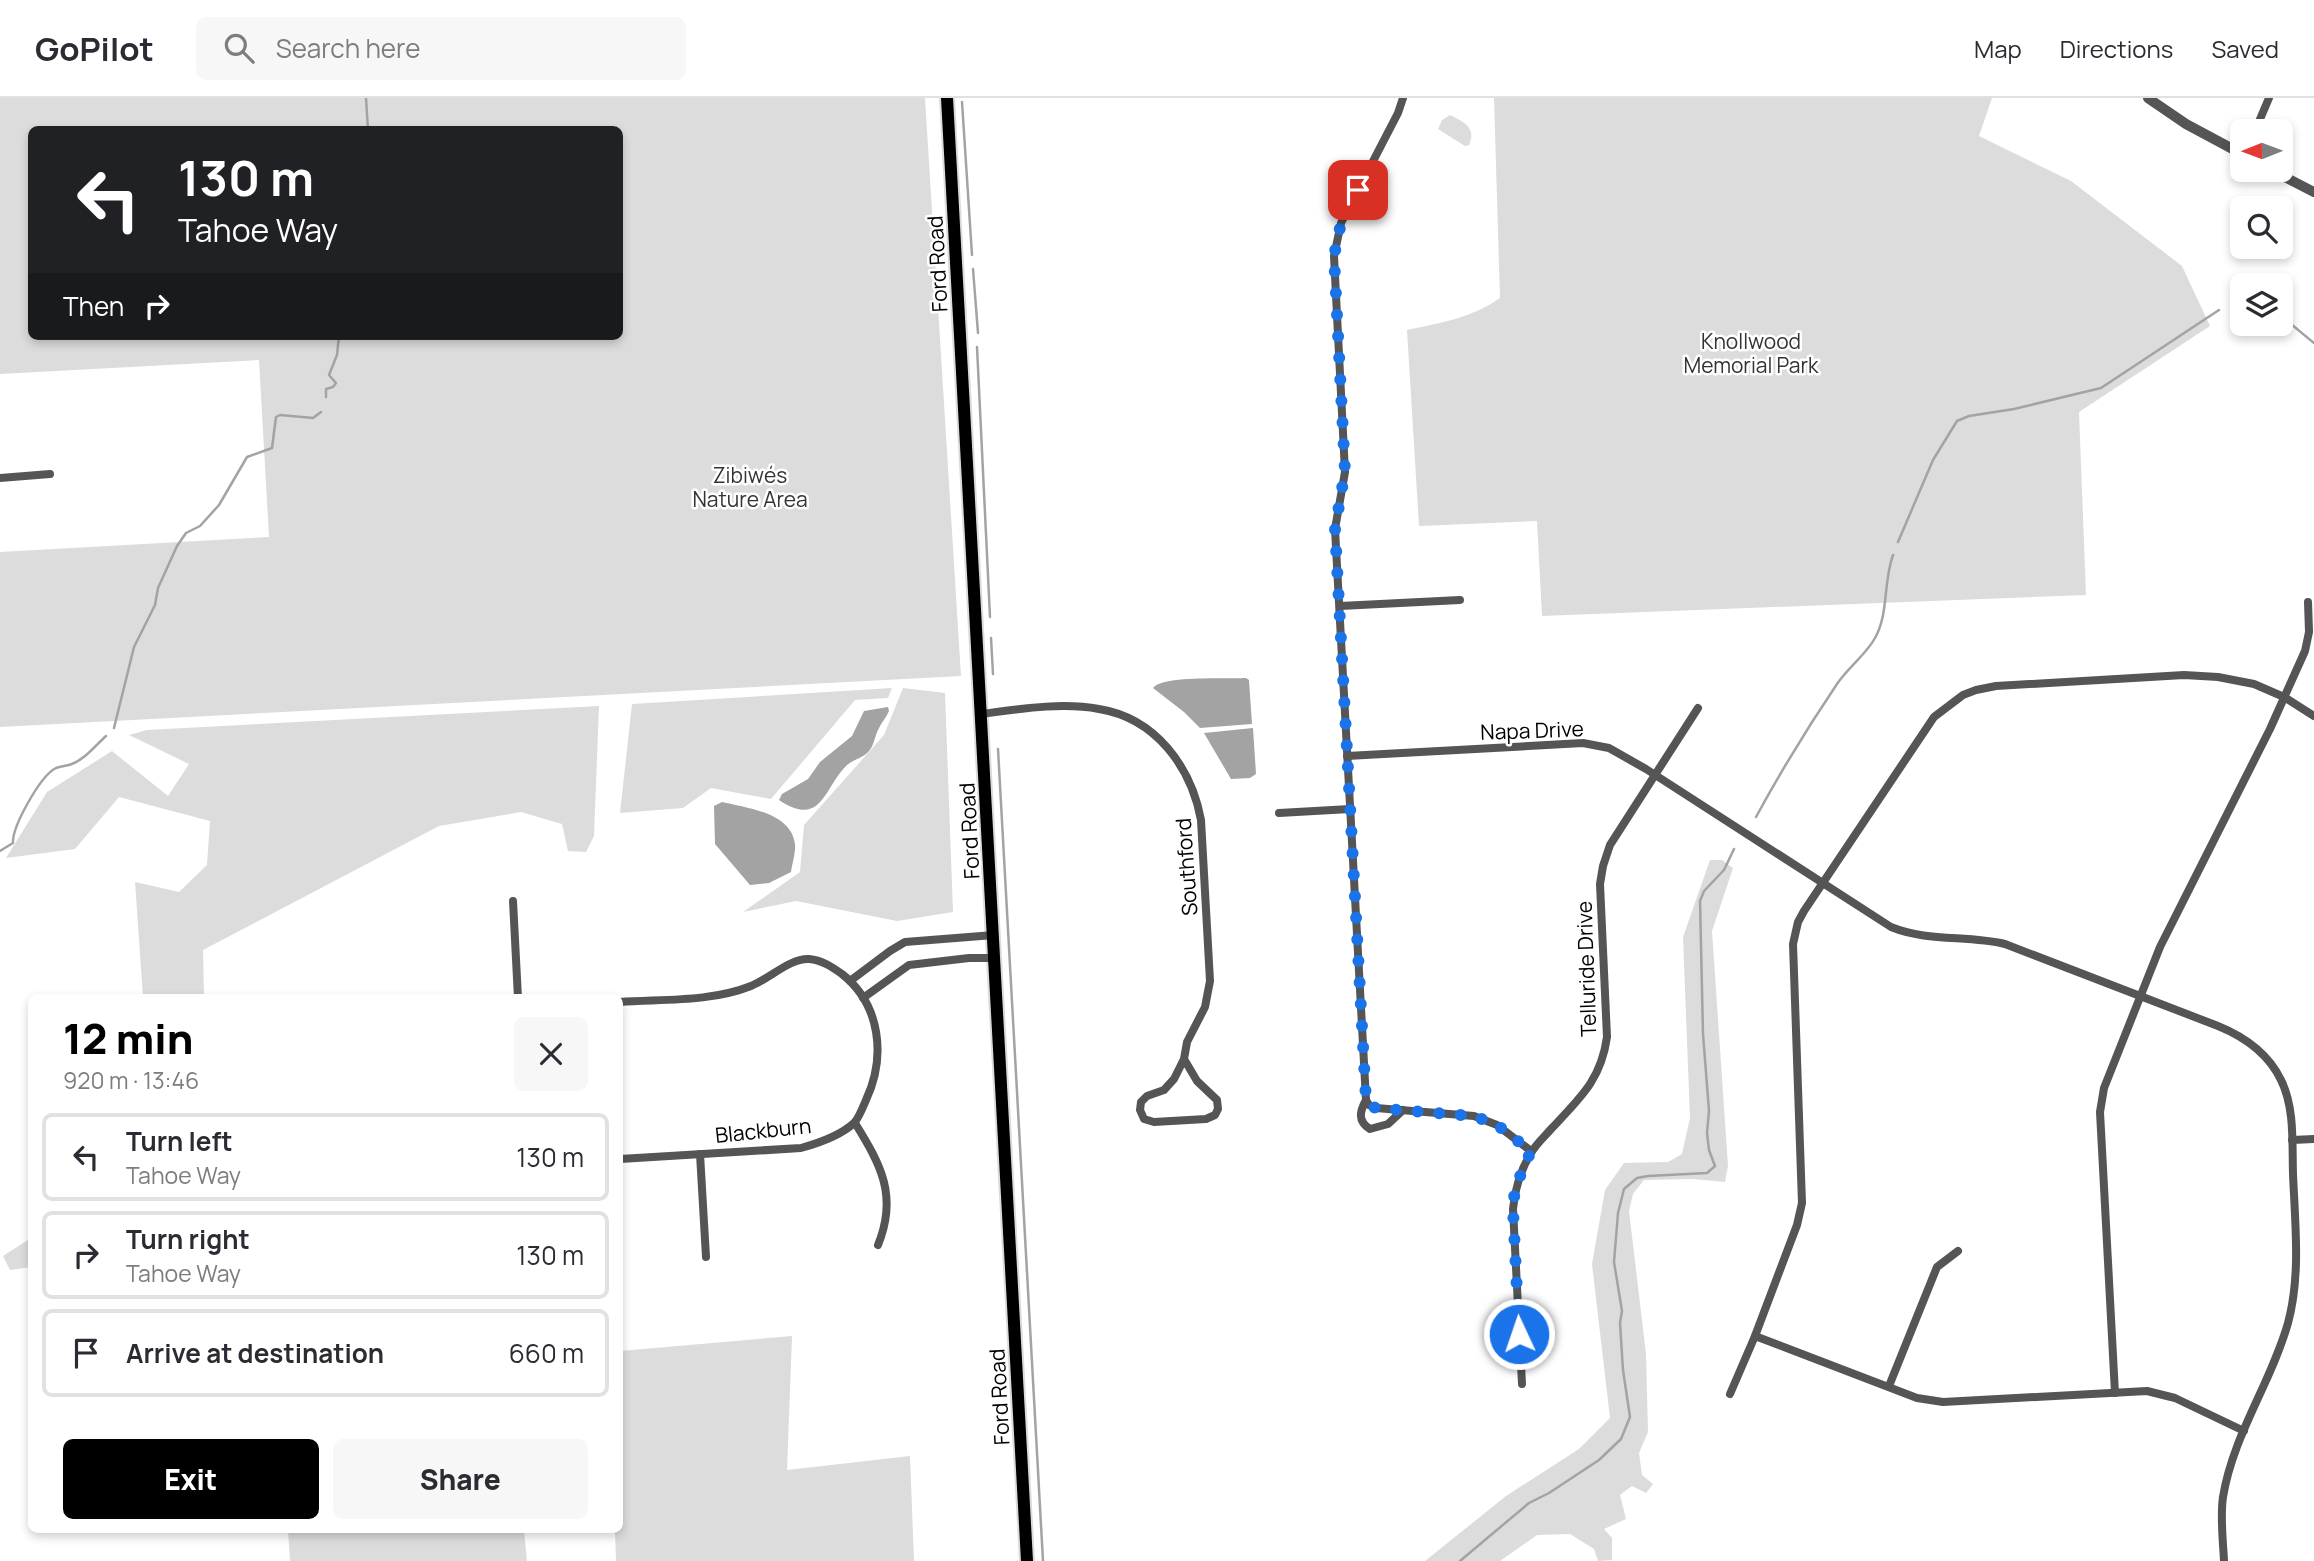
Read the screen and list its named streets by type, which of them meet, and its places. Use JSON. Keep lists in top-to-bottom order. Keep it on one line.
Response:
{"streets":{"main road":["Ford Road"],"street":["Napa Drive","Southford","Telluride Drive","Blackburn"]},"crossings":[["Ford Road","Southford"],["Napa Drive","Telluride Drive"]],"parks":["Knollwood Memorial Park","Zibiwés Nature Area"],"north":"left","page":{"header":"GoPilot","search":"Search here","nav":["Map","Directions","Saved"],"turn":["130 m","Tahoe Way"],"then":"Then","heading":["12 min","920 m · 13:46"],"list":[{"name":"Turn left","note":"Tahoe Way","value":"130 m"},{"name":"Turn right","note":"Tahoe Way","value":"130 m"},{"name":"Arrive at destination","value":"660 m"}],"buttons":["Exit","Share"]}}
